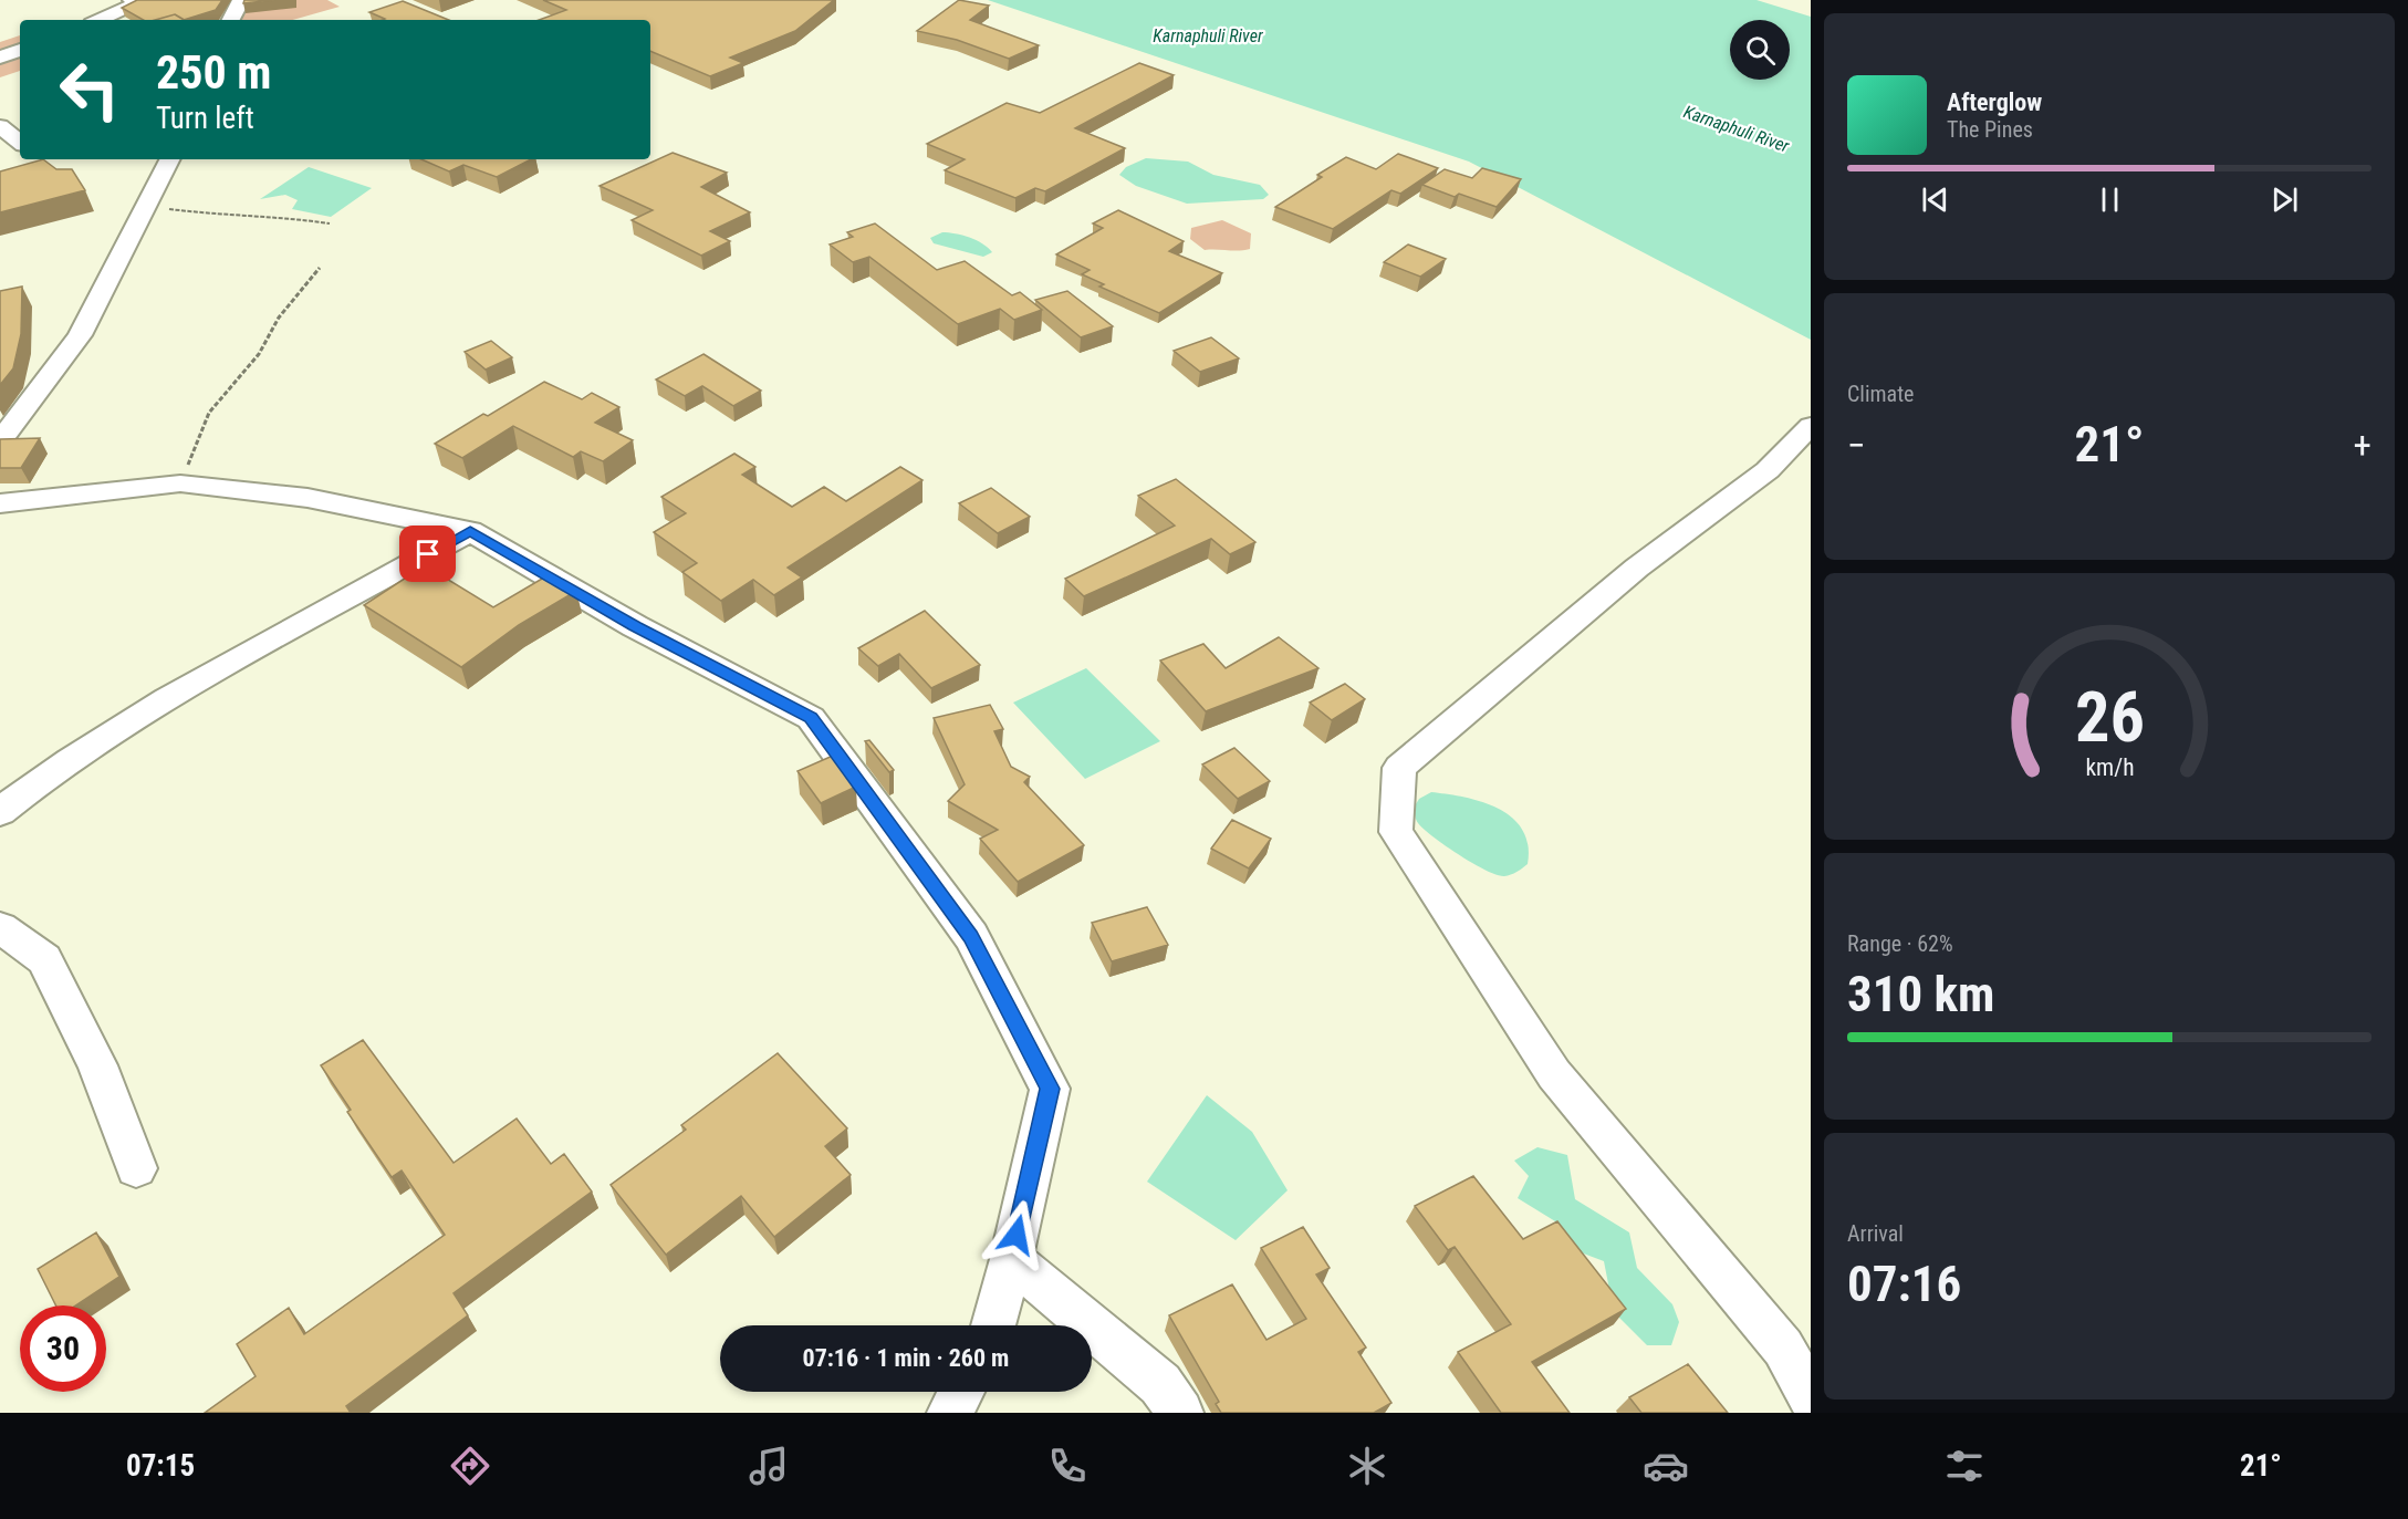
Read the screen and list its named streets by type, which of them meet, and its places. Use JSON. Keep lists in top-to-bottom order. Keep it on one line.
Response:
{"water":["Karnaphuli River"],"page":{"turn":["250 m","Turn left"],"song":["Afterglow","The Pines"],"tile":["Climate",["Range · 62%","310 km"],["Arrival","07:16"]],"heat":["−","21°","+"],"limit":"30","trip":"07:16 · 1 min · 260 m","tabs":["07:15","21°"],"gauge":["26","km/h"]}}
